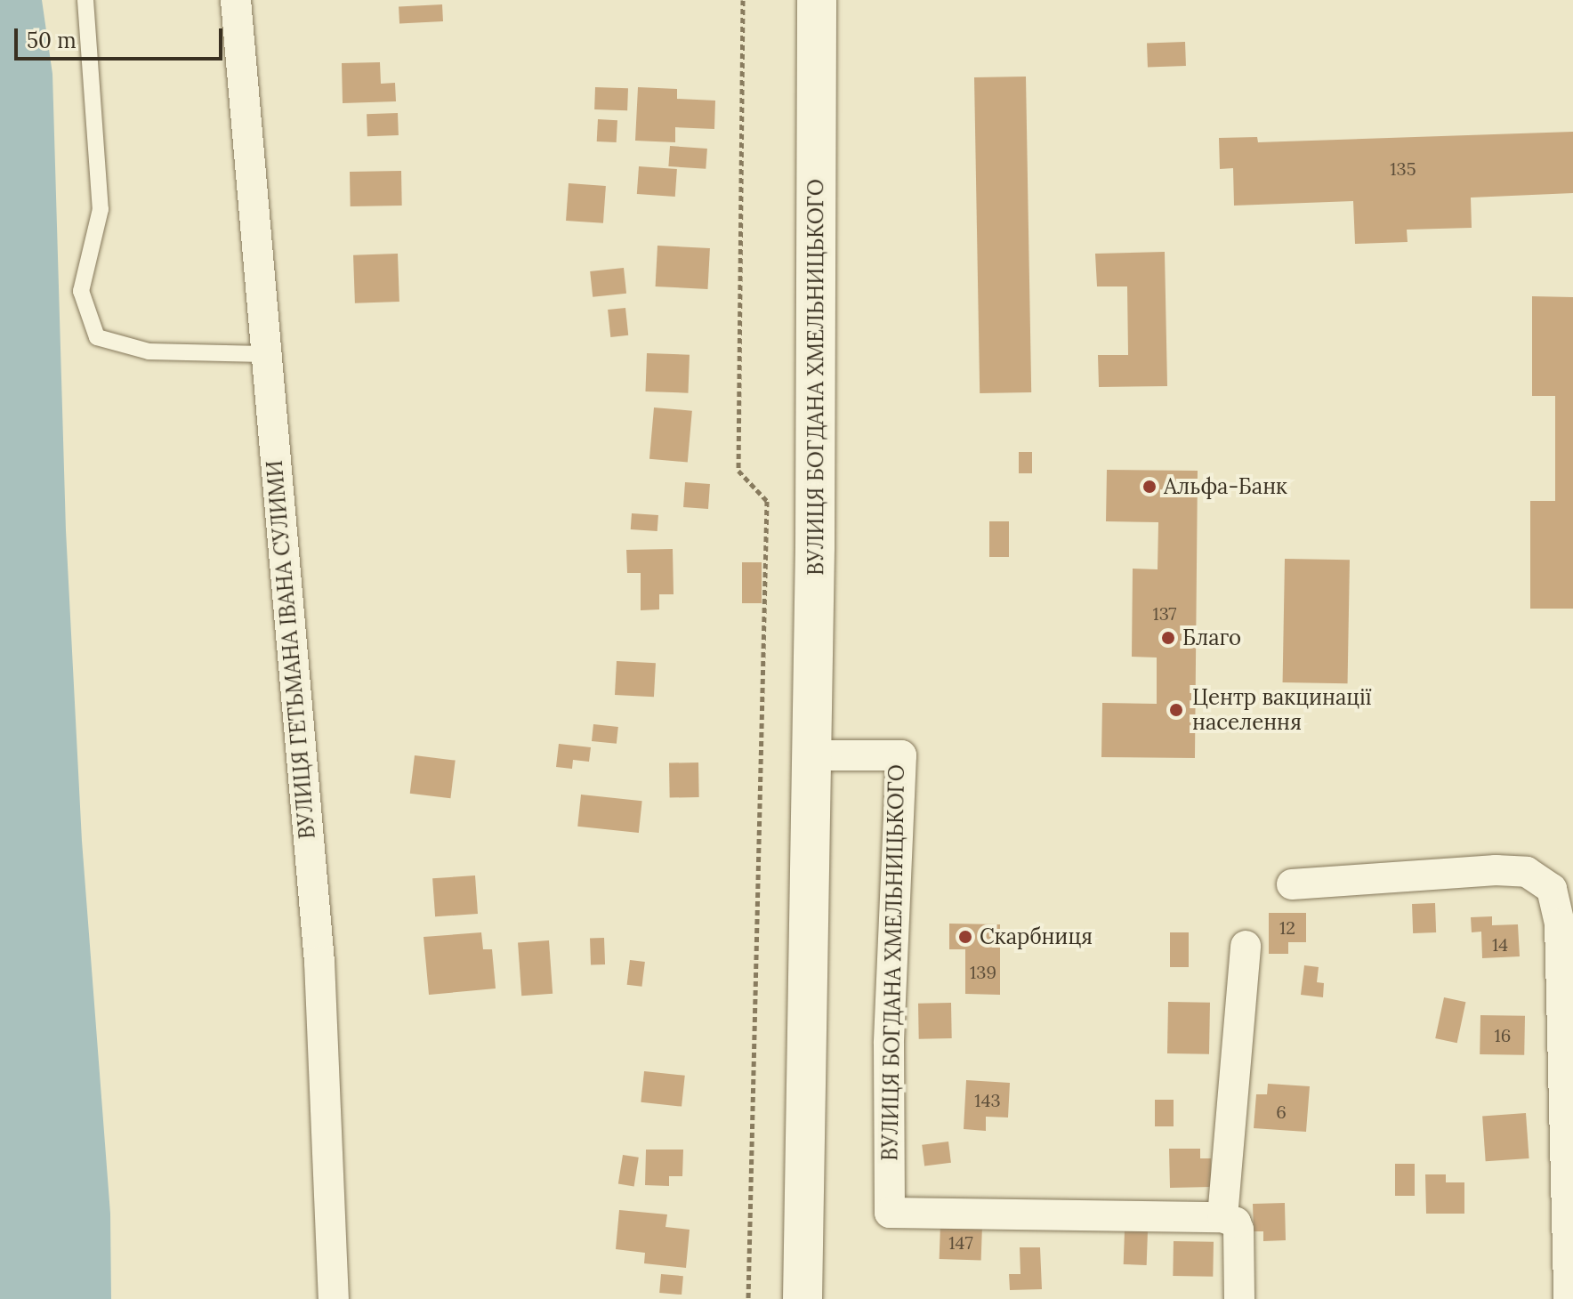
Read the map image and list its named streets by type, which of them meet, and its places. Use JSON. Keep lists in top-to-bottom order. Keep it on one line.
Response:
{"streets":{"main road":["ВУЛИЦЯ БОГДАНА ХМЕЛЬНИЦЬКОГО"],"street":["ВУЛИЦЯ ГЕТЬМАНА ІВАНА СУЛИМИ"]},"places":["Альфа-Банк","Благо","Центр вакцинації населення","Скарбниця"],"house_numbers":["135","137","12","14","139","16","143","6","147"],"scale_bar":"50 m"}
